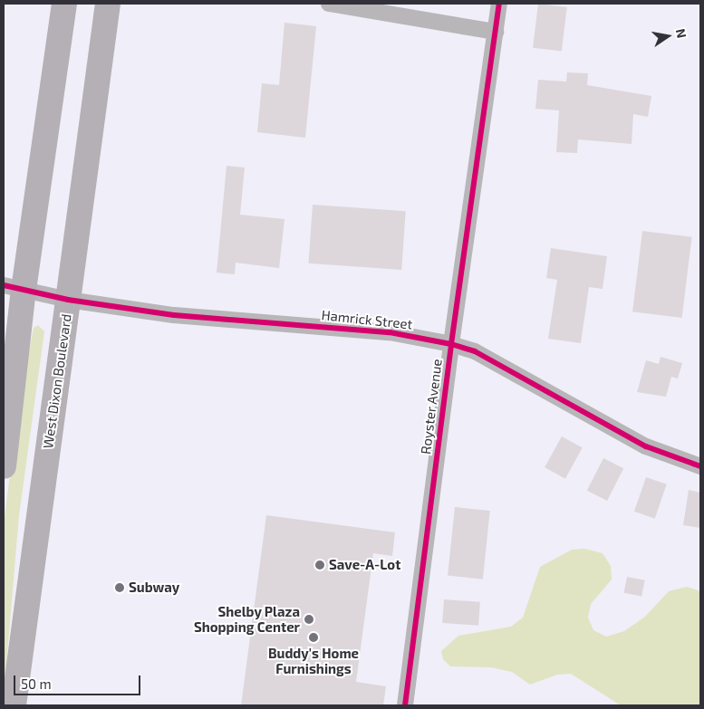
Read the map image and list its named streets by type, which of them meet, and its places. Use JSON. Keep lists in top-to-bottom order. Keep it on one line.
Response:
{"streets":{"highway":["West Dixon Boulevard"],"street":["Hamrick Street","Royster Avenue"]},"crossings":[["Hamrick Street","West Dixon Boulevard"],["Hamrick Street","Royster Avenue"]],"places":["Save-A-Lot","Subway","Shelby Plaza Shopping Center","Buddy's Home Furnishings"],"scale_bar":"50 m","north":"right"}
